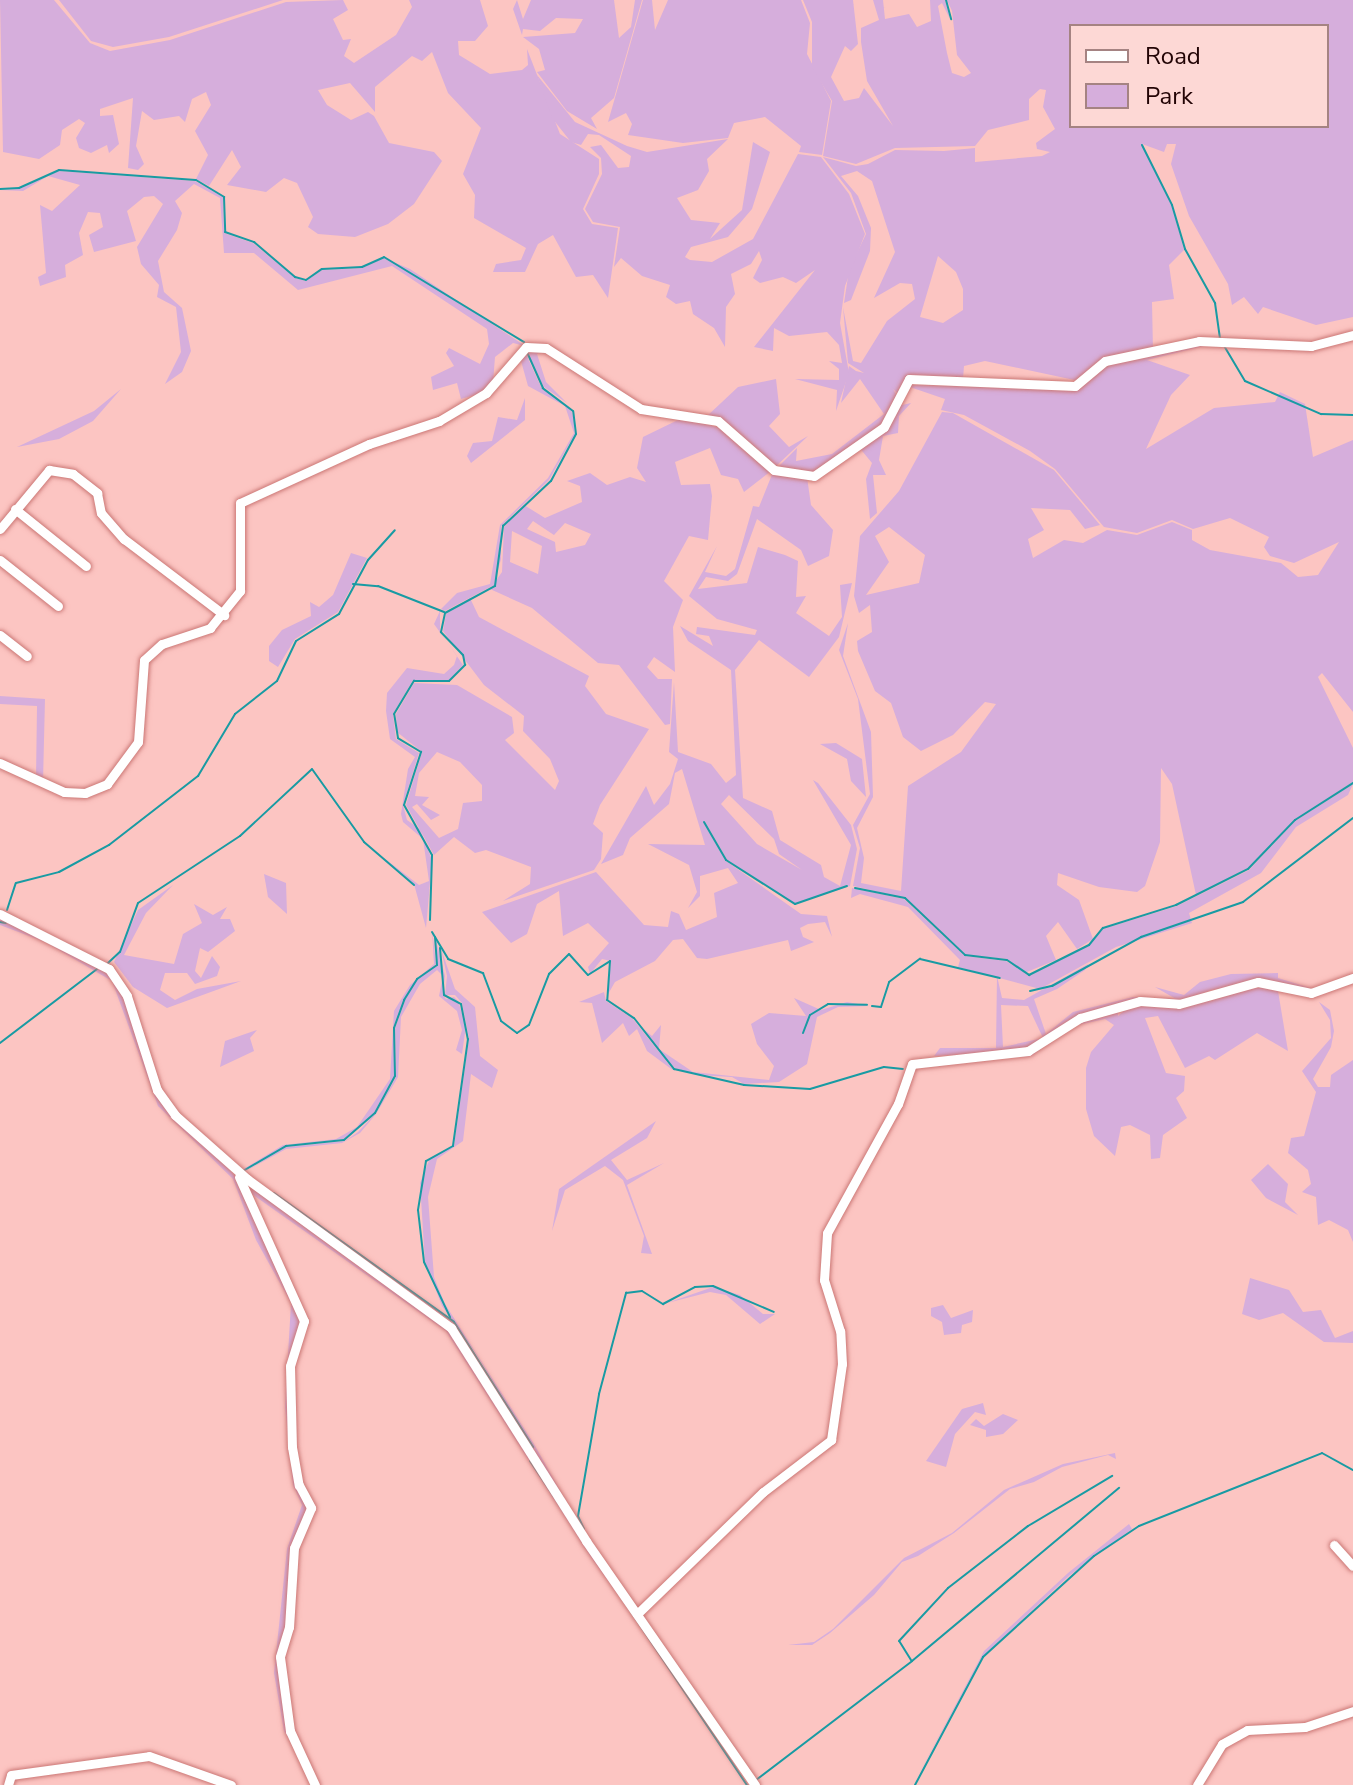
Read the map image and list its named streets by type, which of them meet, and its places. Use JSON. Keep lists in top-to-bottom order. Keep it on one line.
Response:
{"legend":["Road","Park"]}
